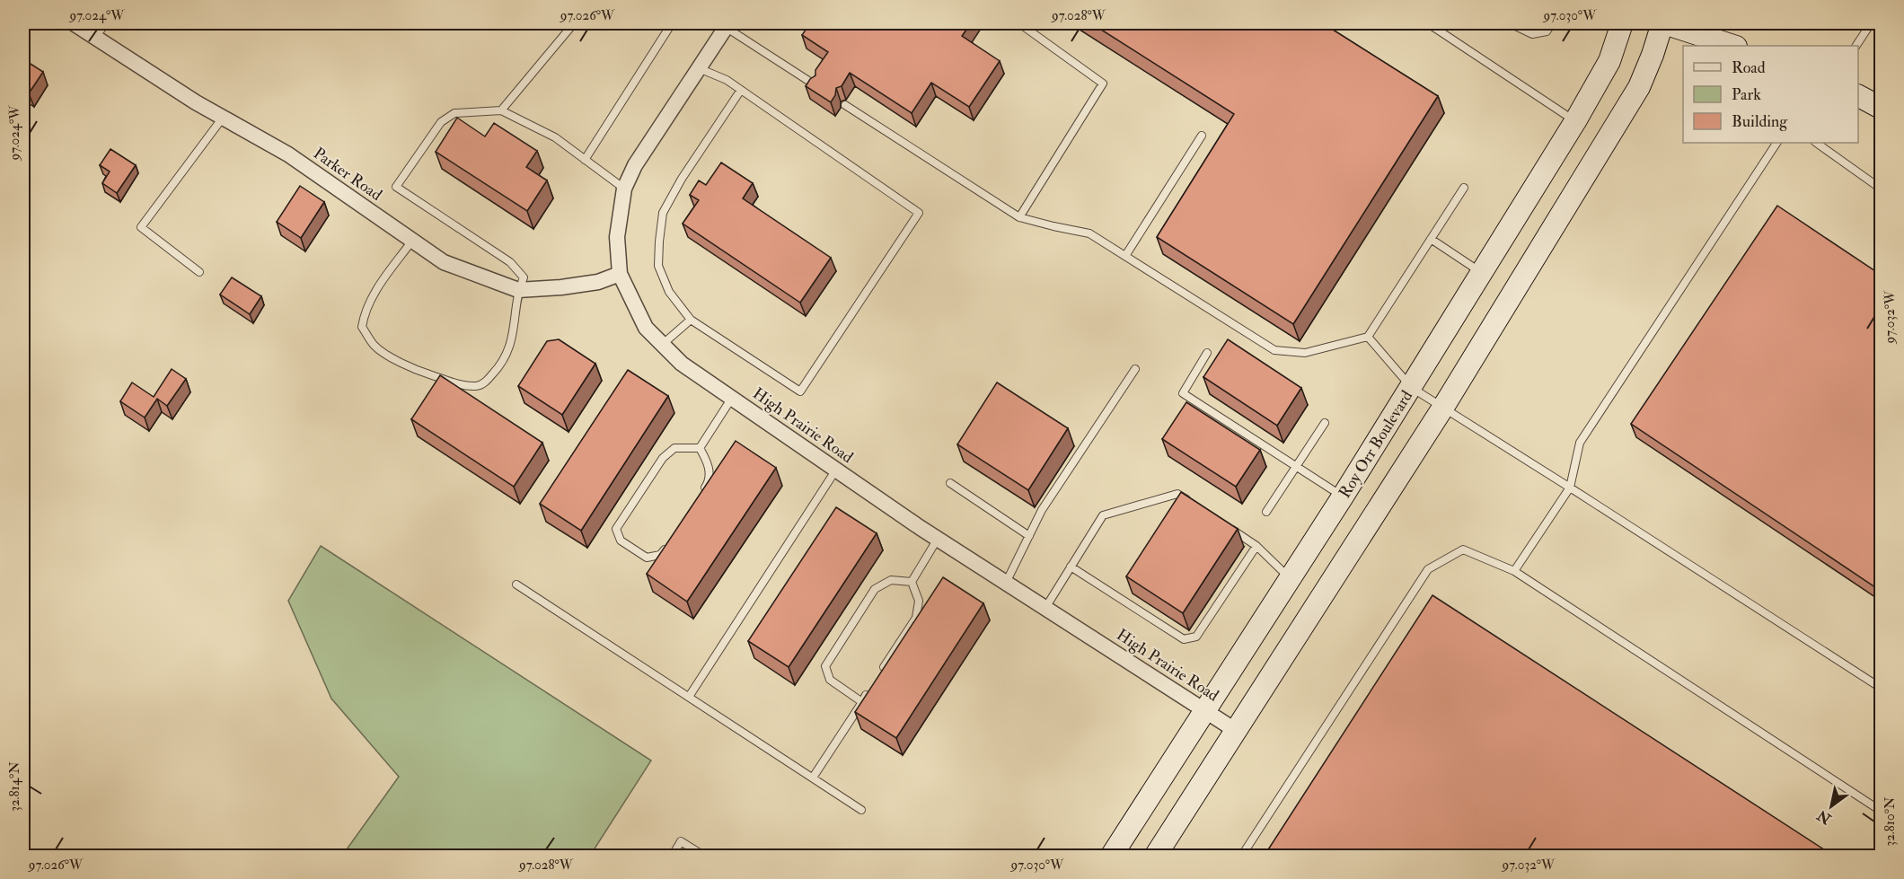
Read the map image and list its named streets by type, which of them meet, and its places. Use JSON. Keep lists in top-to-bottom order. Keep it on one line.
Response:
{"streets":{"main road":["Roy Orr Boulevard"],"street":["Parker Road","High Prairie Road"]},"crossings":[["Parker Road","High Prairie Road"],["High Prairie Road","Roy Orr Boulevard"]],"legend":["Road","Park","Building"],"north":"bottom left","coordinates":["97.024°W","97.026°W","97.028°W","97.030°W","97.032°W","32.814°N","32.810°N"]}
